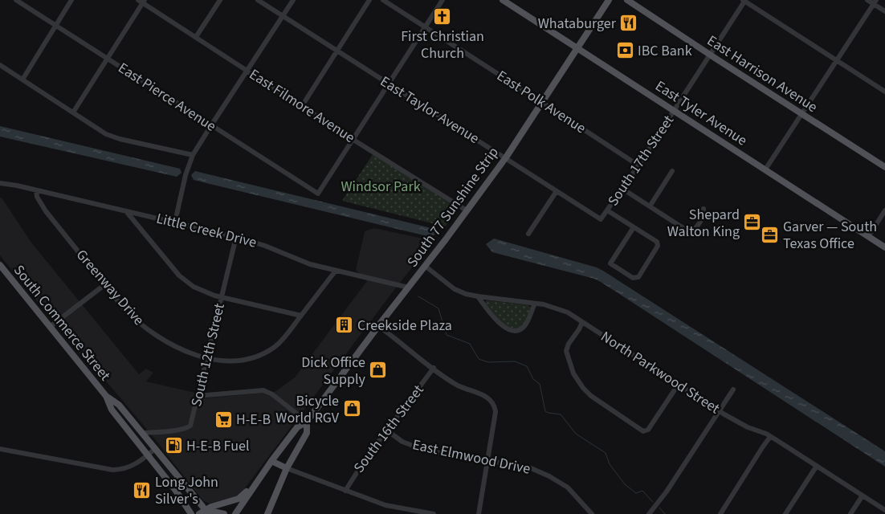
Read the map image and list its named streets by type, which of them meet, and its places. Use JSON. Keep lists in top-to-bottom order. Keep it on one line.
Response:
{"streets":{"main road":["East Harrison Avenue","East Tyler Avenue","South 77 Sunshine Strip","South Commerce Street"],"street":["East Pierce Avenue","East Polk Avenue","East Filmore Avenue","East Taylor Avenue","South 17th Street","Little Creek Drive","Greenway Drive","South 12th Street","North Parkwood Street","South 16th Street","East Elmwood Drive"]},"crossings":[["East Harrison Avenue","South 17th Street"],["East Pierce Avenue","East Filmore Avenue"],["East Polk Avenue","South 17th Street"],["East Polk Avenue","South 77 Sunshine Strip"],["East Filmore Avenue","South 77 Sunshine Strip"],["East Taylor Avenue","South 17th Street"],["East Taylor Avenue","South 77 Sunshine Strip"],["East Tyler Avenue","South 17th Street"],["East Tyler Avenue","South 77 Sunshine Strip"],["South 77 Sunshine Strip","Little Creek Drive"],["South 77 Sunshine Strip","North Parkwood Street"],["Little Creek Drive","Greenway Drive"],["Little Creek Drive","South 12th Street"],["Greenway Drive","South 12th Street"],["South Commerce Street","South 12th Street"],["South 16th Street","East Elmwood Drive"]],"parks":["Windsor Park"],"places":{"church":["First Christian Church"],"restaurant":["Whataburger","Long John Silver's"],"bank":["IBC Bank"],"office":["Shepard Walton King","Garver — South Texas Office"],"building":["Creekside Plaza"],"shop":["Dick Office Supply","Bicycle World RGV"],"supermarket":["H-E-B"],"fuel station":["H-E-B Fuel"]}}
